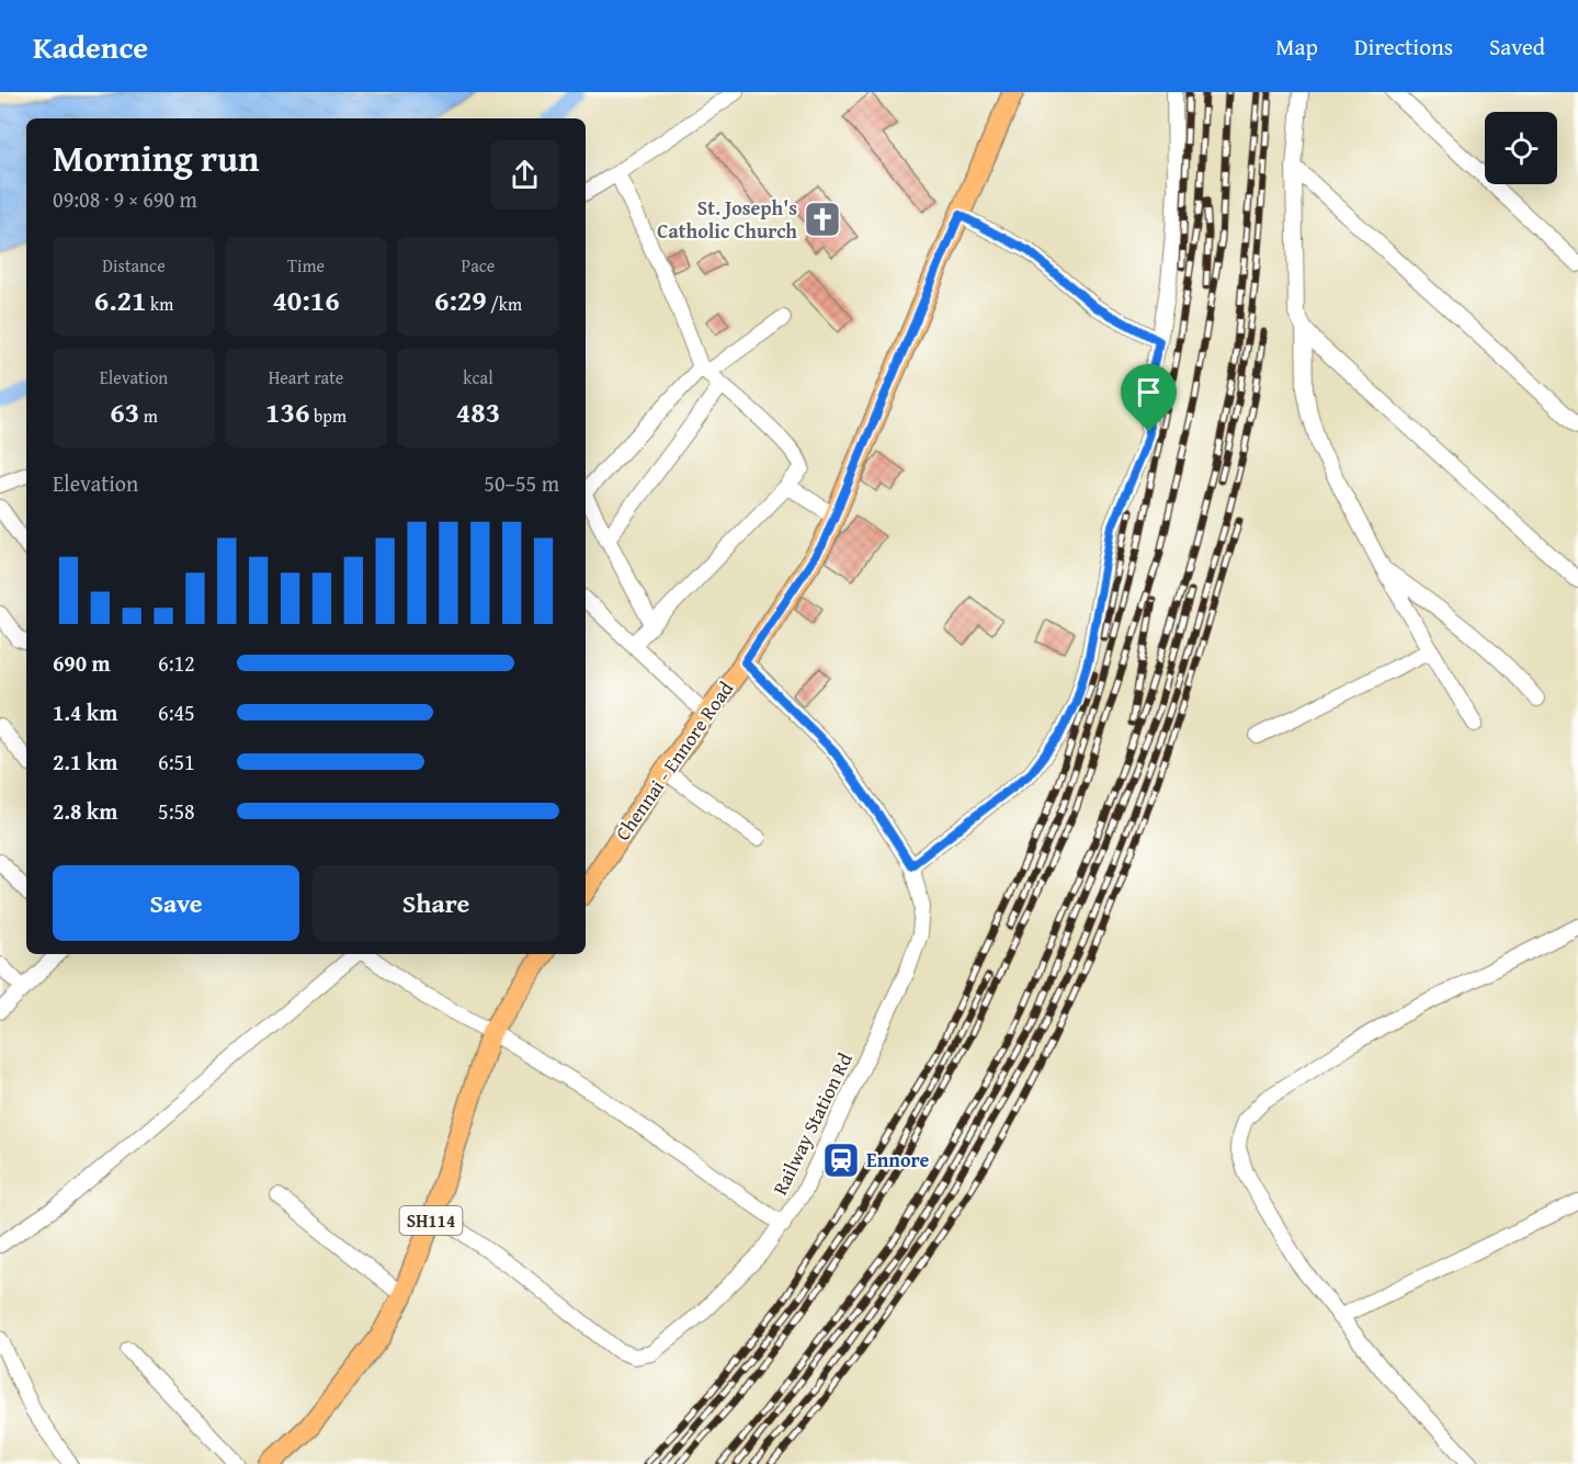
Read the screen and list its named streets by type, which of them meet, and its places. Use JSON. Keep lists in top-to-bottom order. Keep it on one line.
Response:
{"streets":{"main road":["Chennai - Ennore Road","SH114"],"street":["Railway Station Rd"]},"crossings":[["Chennai - Ennore Road","Railway Station Rd"],["Railway Station Rd","SH114"]],"places":{"church":["St. Joseph's Catholic Church"],"station":["Ennore"]},"page":{"header":"Kadence","nav":["Map","Directions","Saved"],"heading":["Morning run","09:08 · 9 × 690 m"],"stats":[["Distance","6.21 km"],["Time","40:16"],["Pace","6:29 /km"],["Elevation","63 m"],["Heart rate","136 bpm"],["kcal","483"]],"chart":["Elevation","50–55 m"],"list":[{"name":"690 m","note":"6:12"},{"name":"1.4 km","note":"6:45"},{"name":"2.1 km","note":"6:51"},{"name":"2.8 km","note":"5:58"}],"buttons":["Save","Share"]}}
